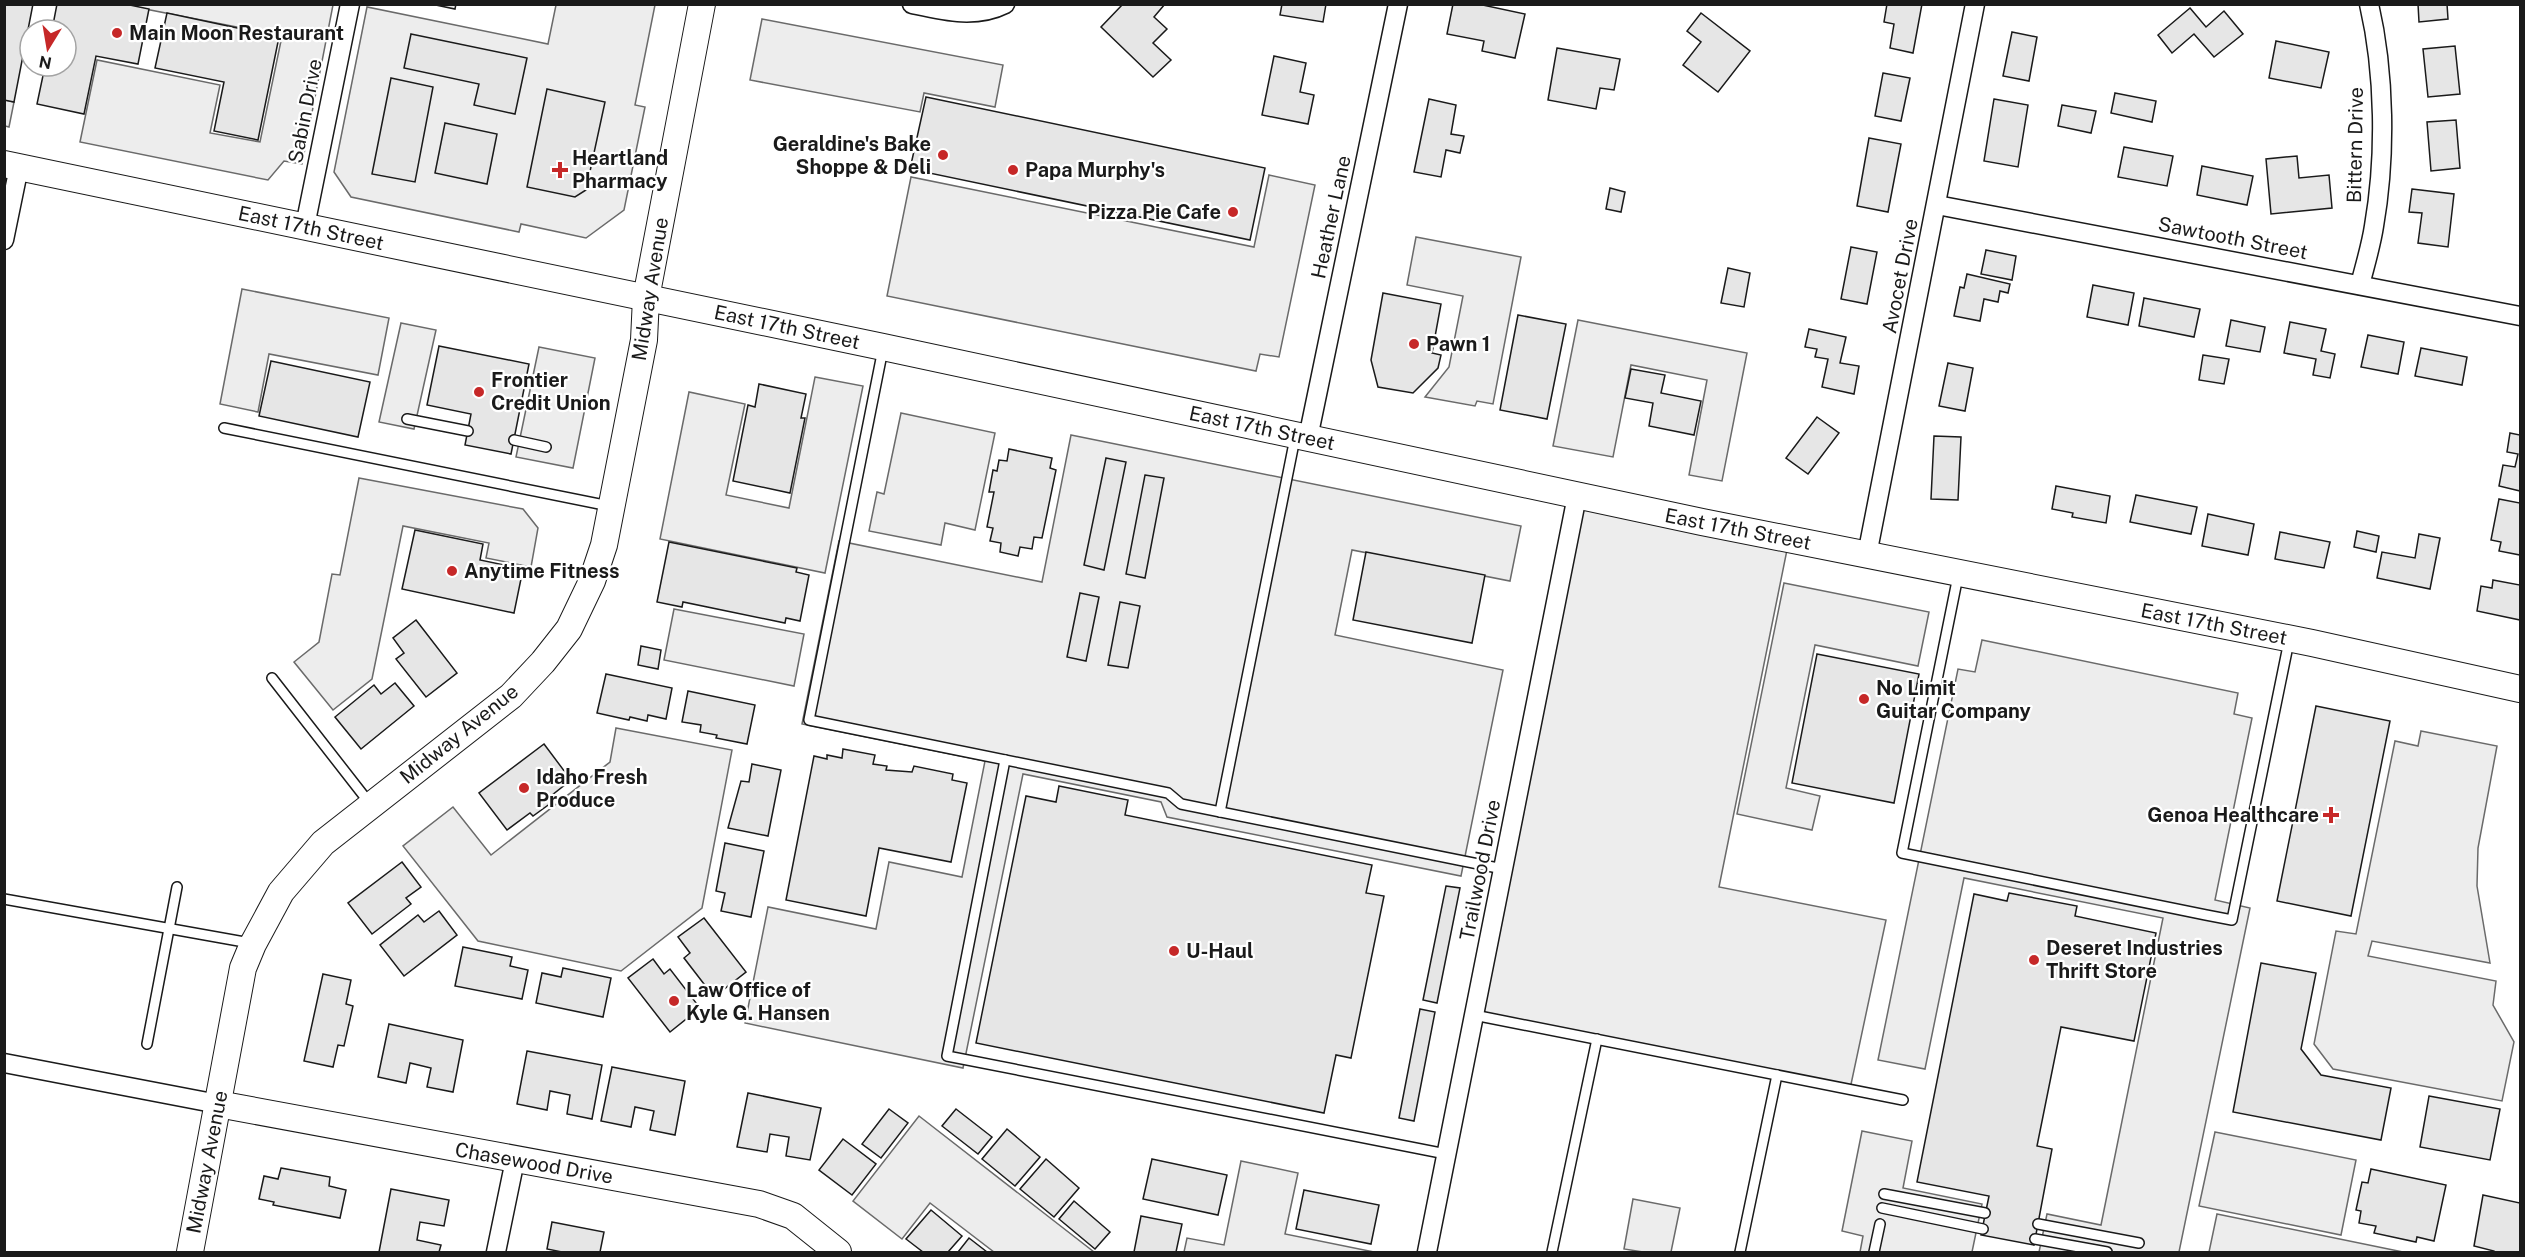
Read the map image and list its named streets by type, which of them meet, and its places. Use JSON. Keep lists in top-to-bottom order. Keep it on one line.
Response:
{"streets":{"main road":["East 17th Street","Midway Avenue","Chasewood Drive"],"street":["Sabin Drive","Bittern Drive","Heather Lane","Sawtooth Street","Avocet Drive","Trailwood Drive"]},"crossings":[["Sabin Drive","East 17th Street"],["Bittern Drive","Sawtooth Street"],["Heather Lane","East 17th Street"],["East 17th Street","Avocet Drive"],["East 17th Street","Midway Avenue"],["East 17th Street","Trailwood Drive"],["Sawtooth Street","Avocet Drive"],["Midway Avenue","Chasewood Drive"]],"places":{"other":["Main Moon Restaurant","Geraldine's Bake Shoppe & Deli","Papa Murphy's","Pizza Pie Cafe","Pawn 1","Frontier Credit Union","Anytime Fitness","No Limit Guitar Company","Idaho Fresh Produce","U-Haul","Deseret Industries Thrift Store","Law Office of Kyle G. Hansen"],"health":["Heartland Pharmacy","Genoa Healthcare"]},"north":"bottom"}
